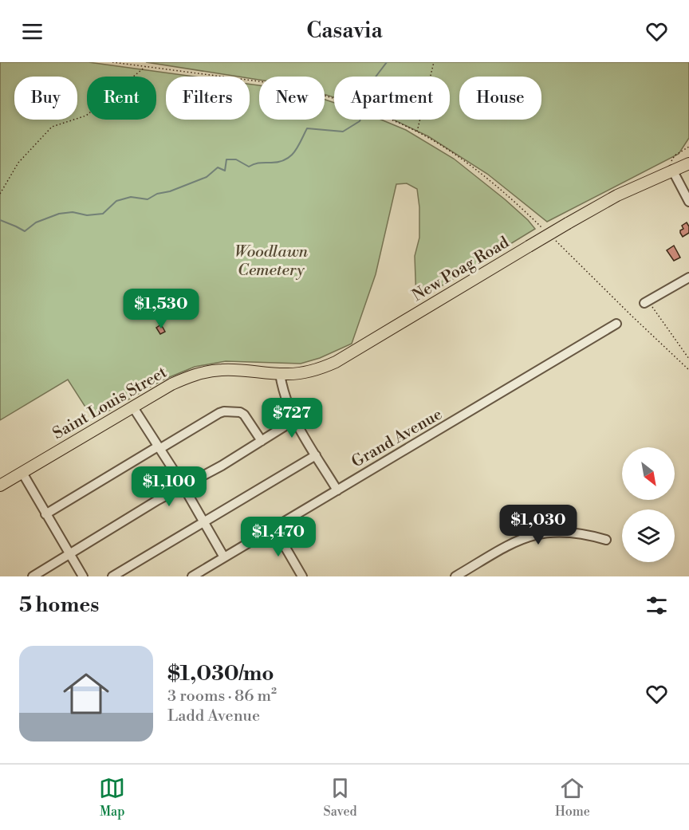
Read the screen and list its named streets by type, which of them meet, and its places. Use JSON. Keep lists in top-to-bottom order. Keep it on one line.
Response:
{"streets":{"main road":["New Poag Road","Saint Louis Street"],"street":["Grand Avenue"]},"crossings":[["New Poag Road","Saint Louis Street"]],"parks":["Woodlawn Cemetery"],"north":"bottom right","page":{"header":"Casavia","chip":["Buy","Rent","Filters","New","Apartment","House"],"price":["$1,530","$727","$1,100","$1,030","$1,470"],"heading":"5 homes","list":[{"name":"$1,030/mo","note":"3 rooms · 86 m² · Ladd Avenue"}],"tabs":["Map","Saved","Home"]}}
